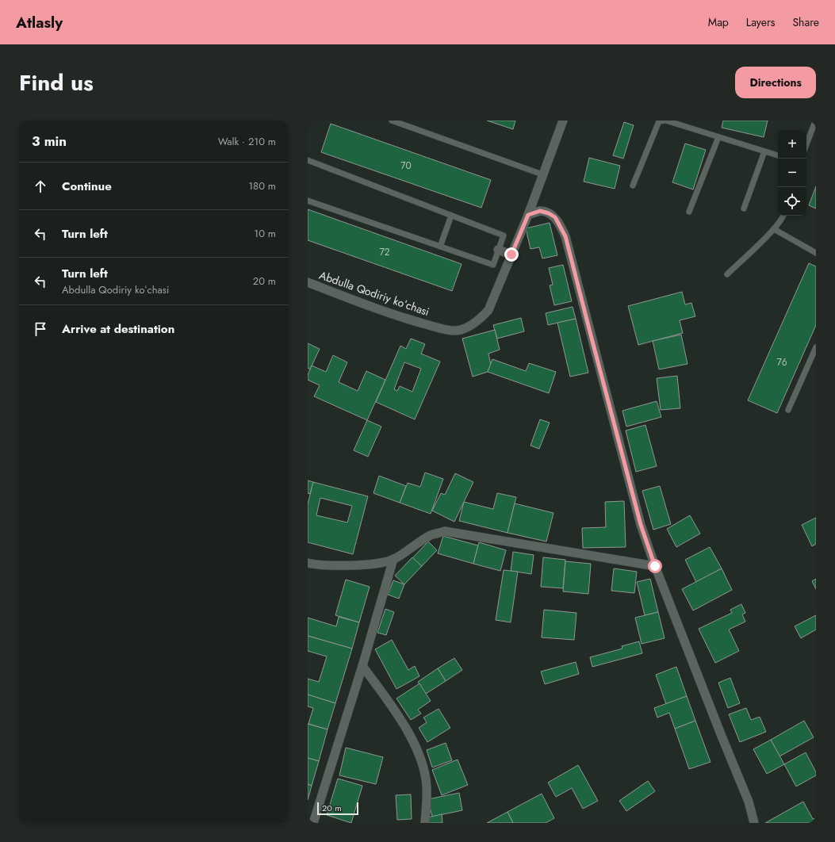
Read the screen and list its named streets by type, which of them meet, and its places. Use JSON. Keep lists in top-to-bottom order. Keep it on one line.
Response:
{"streets":{"street":["Abdulla Qodiriy koʻchasi"]},"house_numbers":["70","72","76"],"scale_bar":"20 m","page":{"header":"Atlasly","nav":["Map","Layers","Share"],"title":"Find us","buttons":"Directions","heading":["3 min","Walk · 210 m"],"map_buttons":["+","−"],"list":[["Continue","180 m"],["Turn left","10 m"],["Turn left","Abdulla Qodiriy koʻchasi","20 m"],"Arrive at destination"],"scale":"20 m"}}
